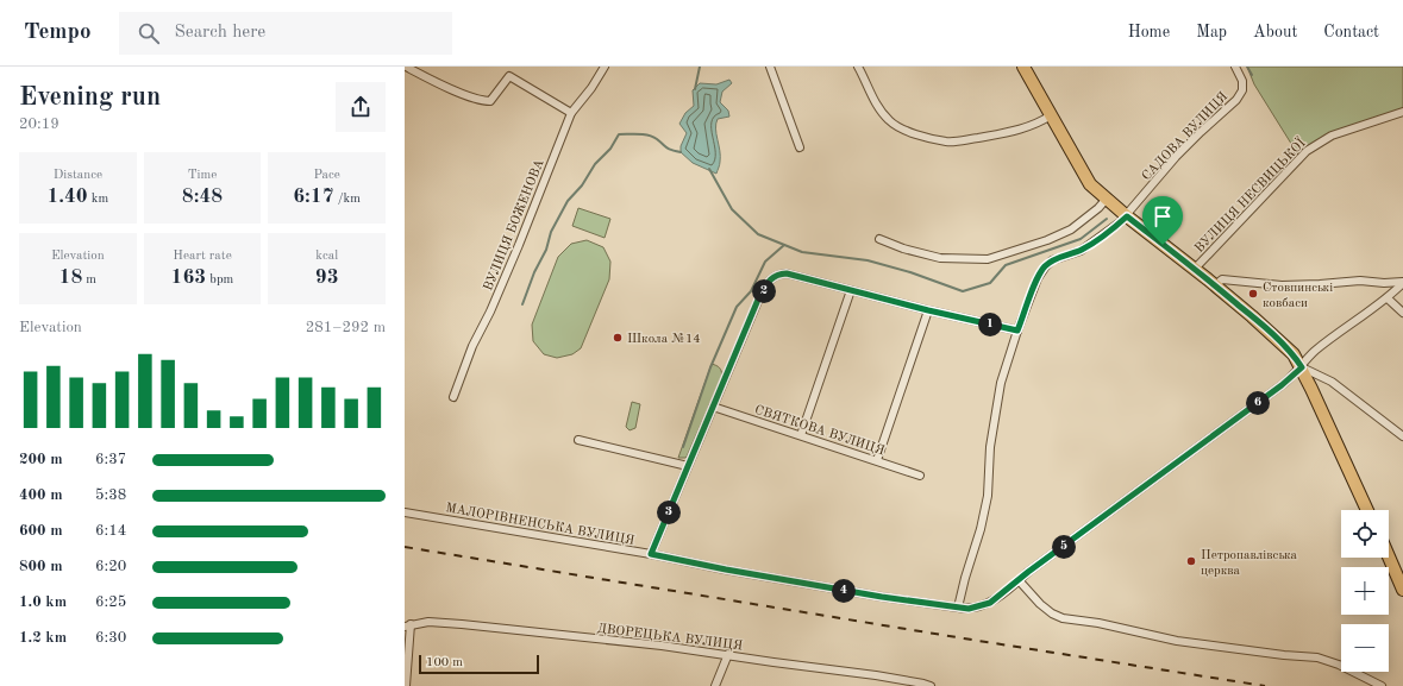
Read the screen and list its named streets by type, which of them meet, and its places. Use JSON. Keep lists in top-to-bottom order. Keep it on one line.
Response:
{"streets":{"street":["САДОВА ВУЛИЦЯ","ВУЛИЦЯ НЕСВИЦЬКОЇ","ВУЛИЦЯ БОЖЕНОВА","СВЯТКОВА ВУЛИЦЯ","МАЛОРІВНЕНСЬКА ВУЛИЦЯ","ДВОРЕЦЬКА ВУЛИЦЯ"]},"places":["Стовпинські ковбаси","Школа №14","Петропавлівська церква"],"scale_bar":"100 m","page":{"header":"Tempo","search":"Search here","nav":["Home","Map","About","Contact"],"heading":["Evening run","20:19"],"stats":[["Distance","1.40 km"],["Time","8:48"],["Pace","6:17 /km"],["Elevation","18 m"],["Heart rate","163 bpm"],["kcal","93"]],"pins":["2","1","6","3","5","4"],"chart":["Elevation","281–292 m"],"list":[{"name":"200 m","note":"6:37"},{"name":"400 m","note":"5:38"},{"name":"600 m","note":"6:14"},{"name":"800 m","note":"6:20"},{"name":"1.0 km","note":"6:25"},{"name":"1.2 km","note":"6:30"}],"map_buttons":["+","−"],"scale":"100 m"}}
